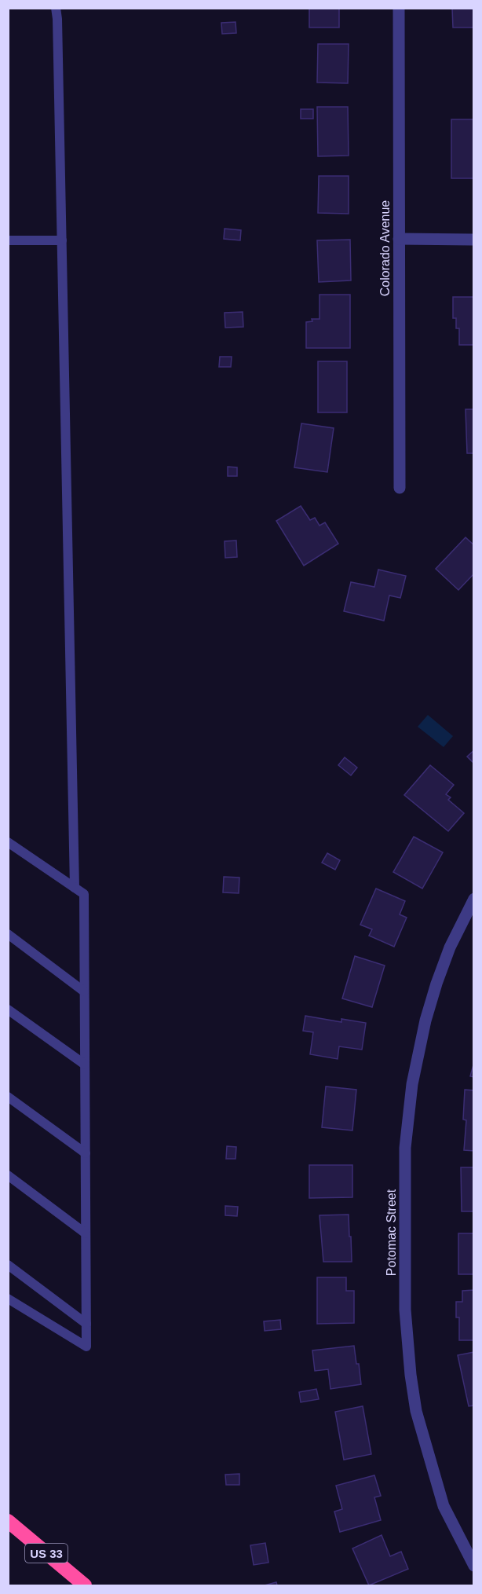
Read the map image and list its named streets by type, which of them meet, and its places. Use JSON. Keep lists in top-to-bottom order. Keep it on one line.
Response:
{"streets":{"highway":["US 33"],"street":["Colorado Avenue","Potomac Street"]}}
